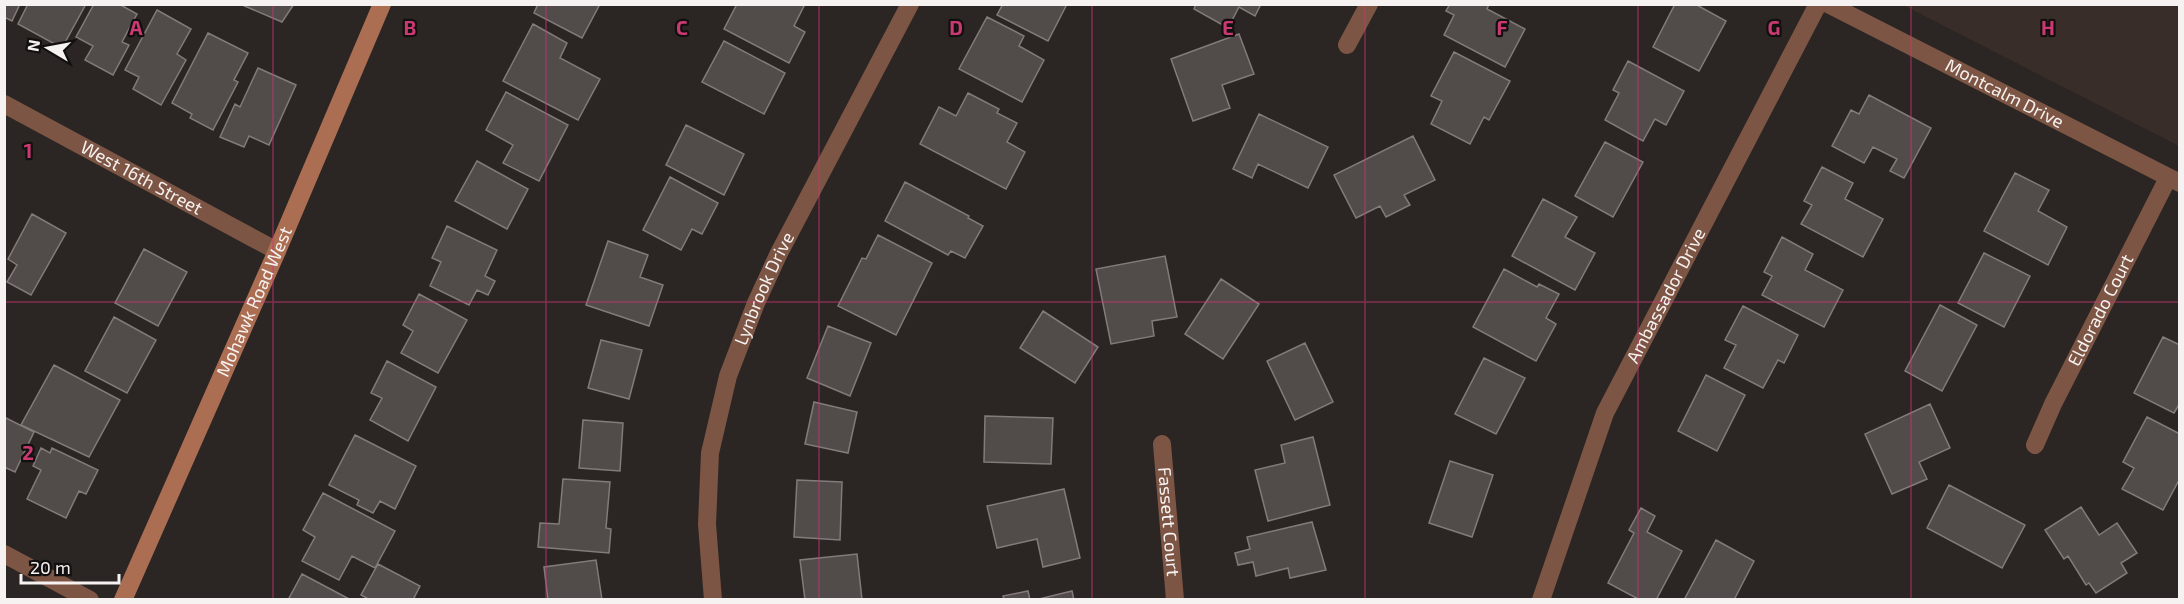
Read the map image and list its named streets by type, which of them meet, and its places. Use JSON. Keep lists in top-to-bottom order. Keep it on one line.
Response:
{"streets":{"main road":["Mohawk Road West"],"street":["Montcalm Drive","West 16th Street","Lynbrook Drive","Ambassador Drive","Eldorado Court","Fassett Court"]},"crossings":[["Montcalm Drive","Eldorado Court"],["West 16th Street","Mohawk Road West"]],"scale_bar":"20 m","north":"left","grid":{"columns":["A","B","C","D","E","F","G","H"],"rows":["1","2"]}}
